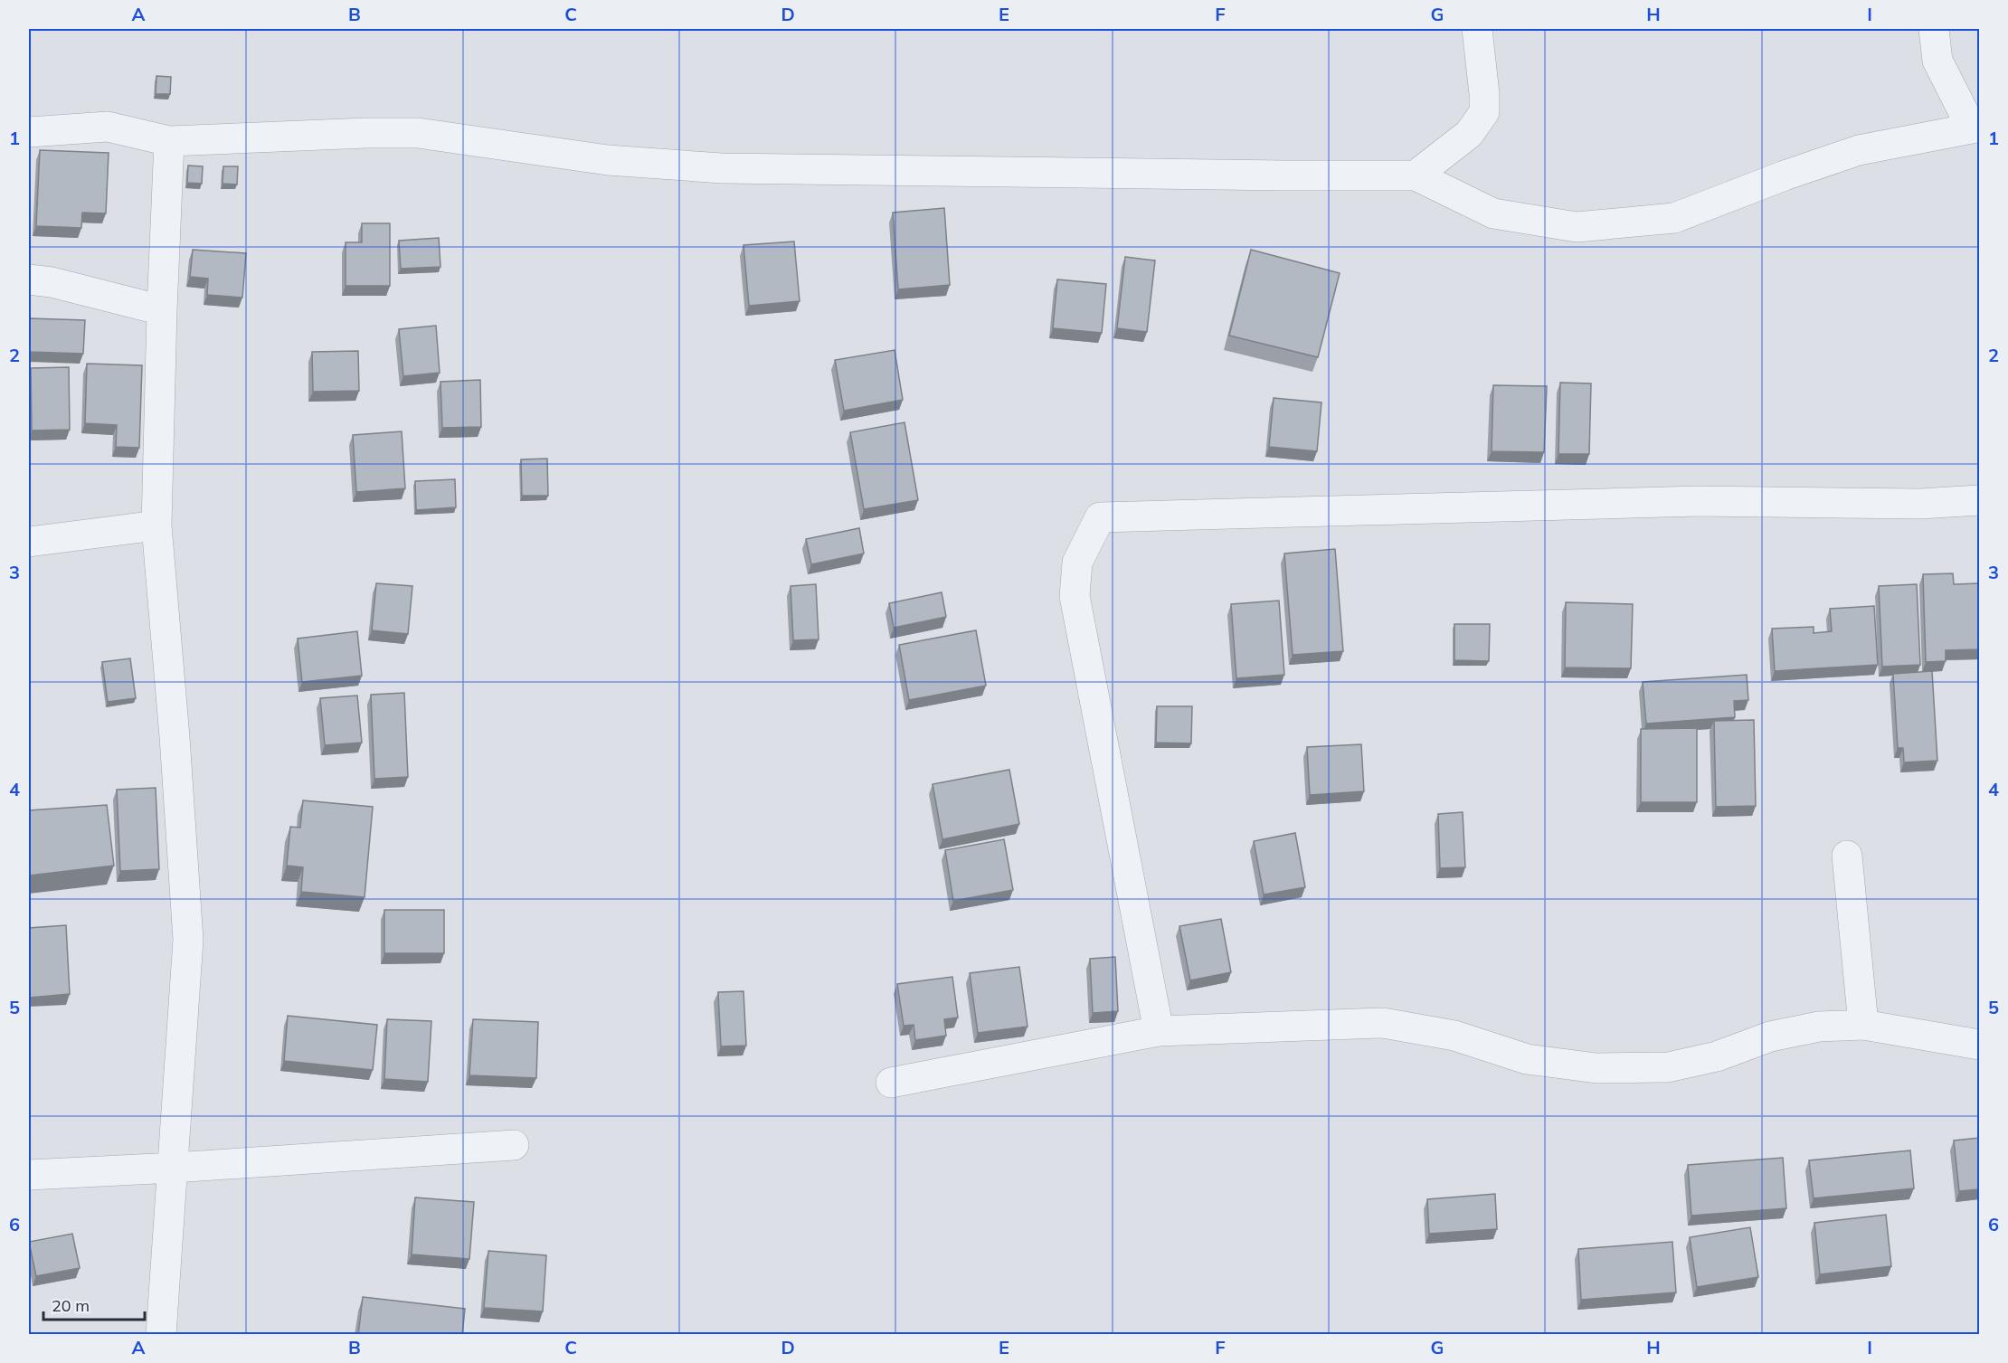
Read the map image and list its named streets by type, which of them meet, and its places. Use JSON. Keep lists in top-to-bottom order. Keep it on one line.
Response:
{"scale_bar":"20 m","grid":{"columns":["A","B","C","D","E","F","G","H","I"],"rows":["1","2","3","4","5","6"]}}
